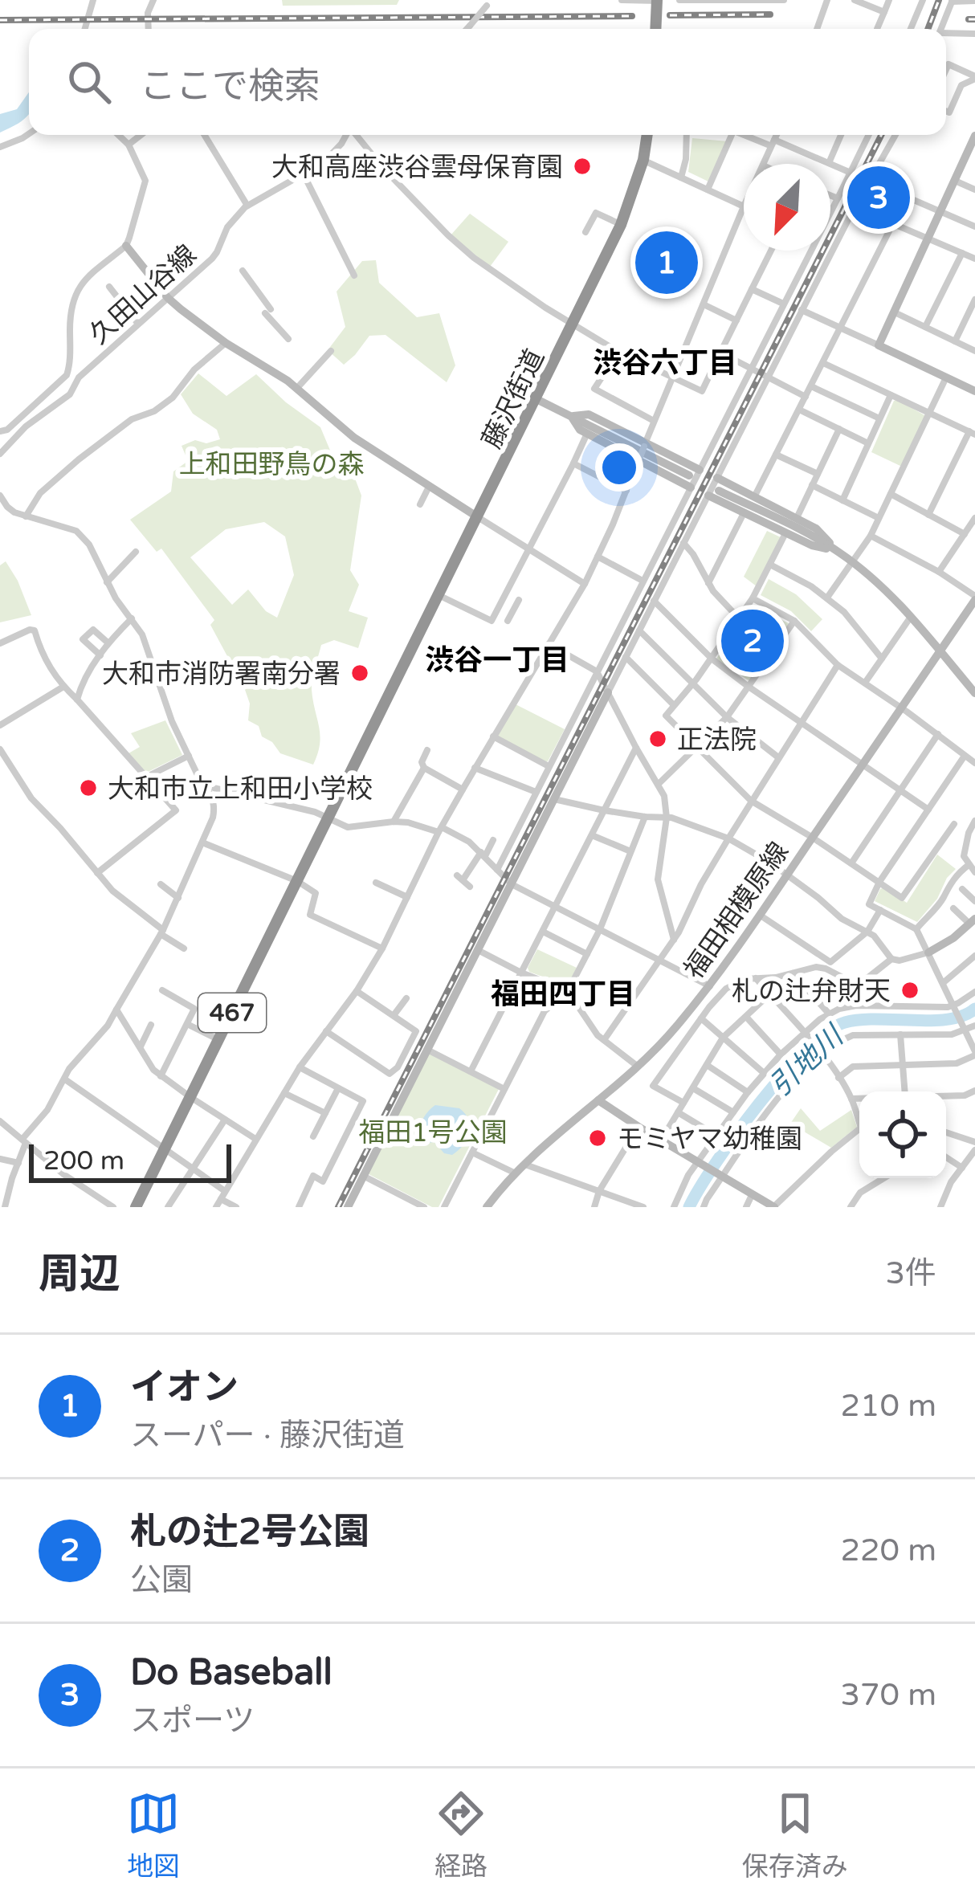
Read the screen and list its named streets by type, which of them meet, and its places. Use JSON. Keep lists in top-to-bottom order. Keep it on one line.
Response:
{"streets":{"highway":["藤沢街道","467"],"street":["久田山谷線","福田相模原線"]},"crossings":[["藤沢街道","467"]],"districts":["渋谷六丁目","渋谷一丁目","福田四丁目"],"water":["引地川"],"parks":["上和田野鳥の森","福田1号公園"],"places":["大和高座渋谷雲母保育園","大和市消防署南分署","正法院","大和市立上和田小学校","札の辻弁財天","モミヤマ幼稚園"],"scale_bar":"200 m","north":"bottom left","page":{"search":"ここで検索","pins":["3","1","2"],"scale":"200 m","heading":["周辺","3件"],"list":[{"mark":"1","name":"イオン","note":"スーパー · 藤沢街道","value":"210 m"},{"mark":"2","name":"札の辻2号公園","note":"公園","value":"220 m"},{"mark":"3","name":"Do Baseball","note":"スポーツ","value":"370 m"}],"nav":["地図","経路","保存済み"]}}
